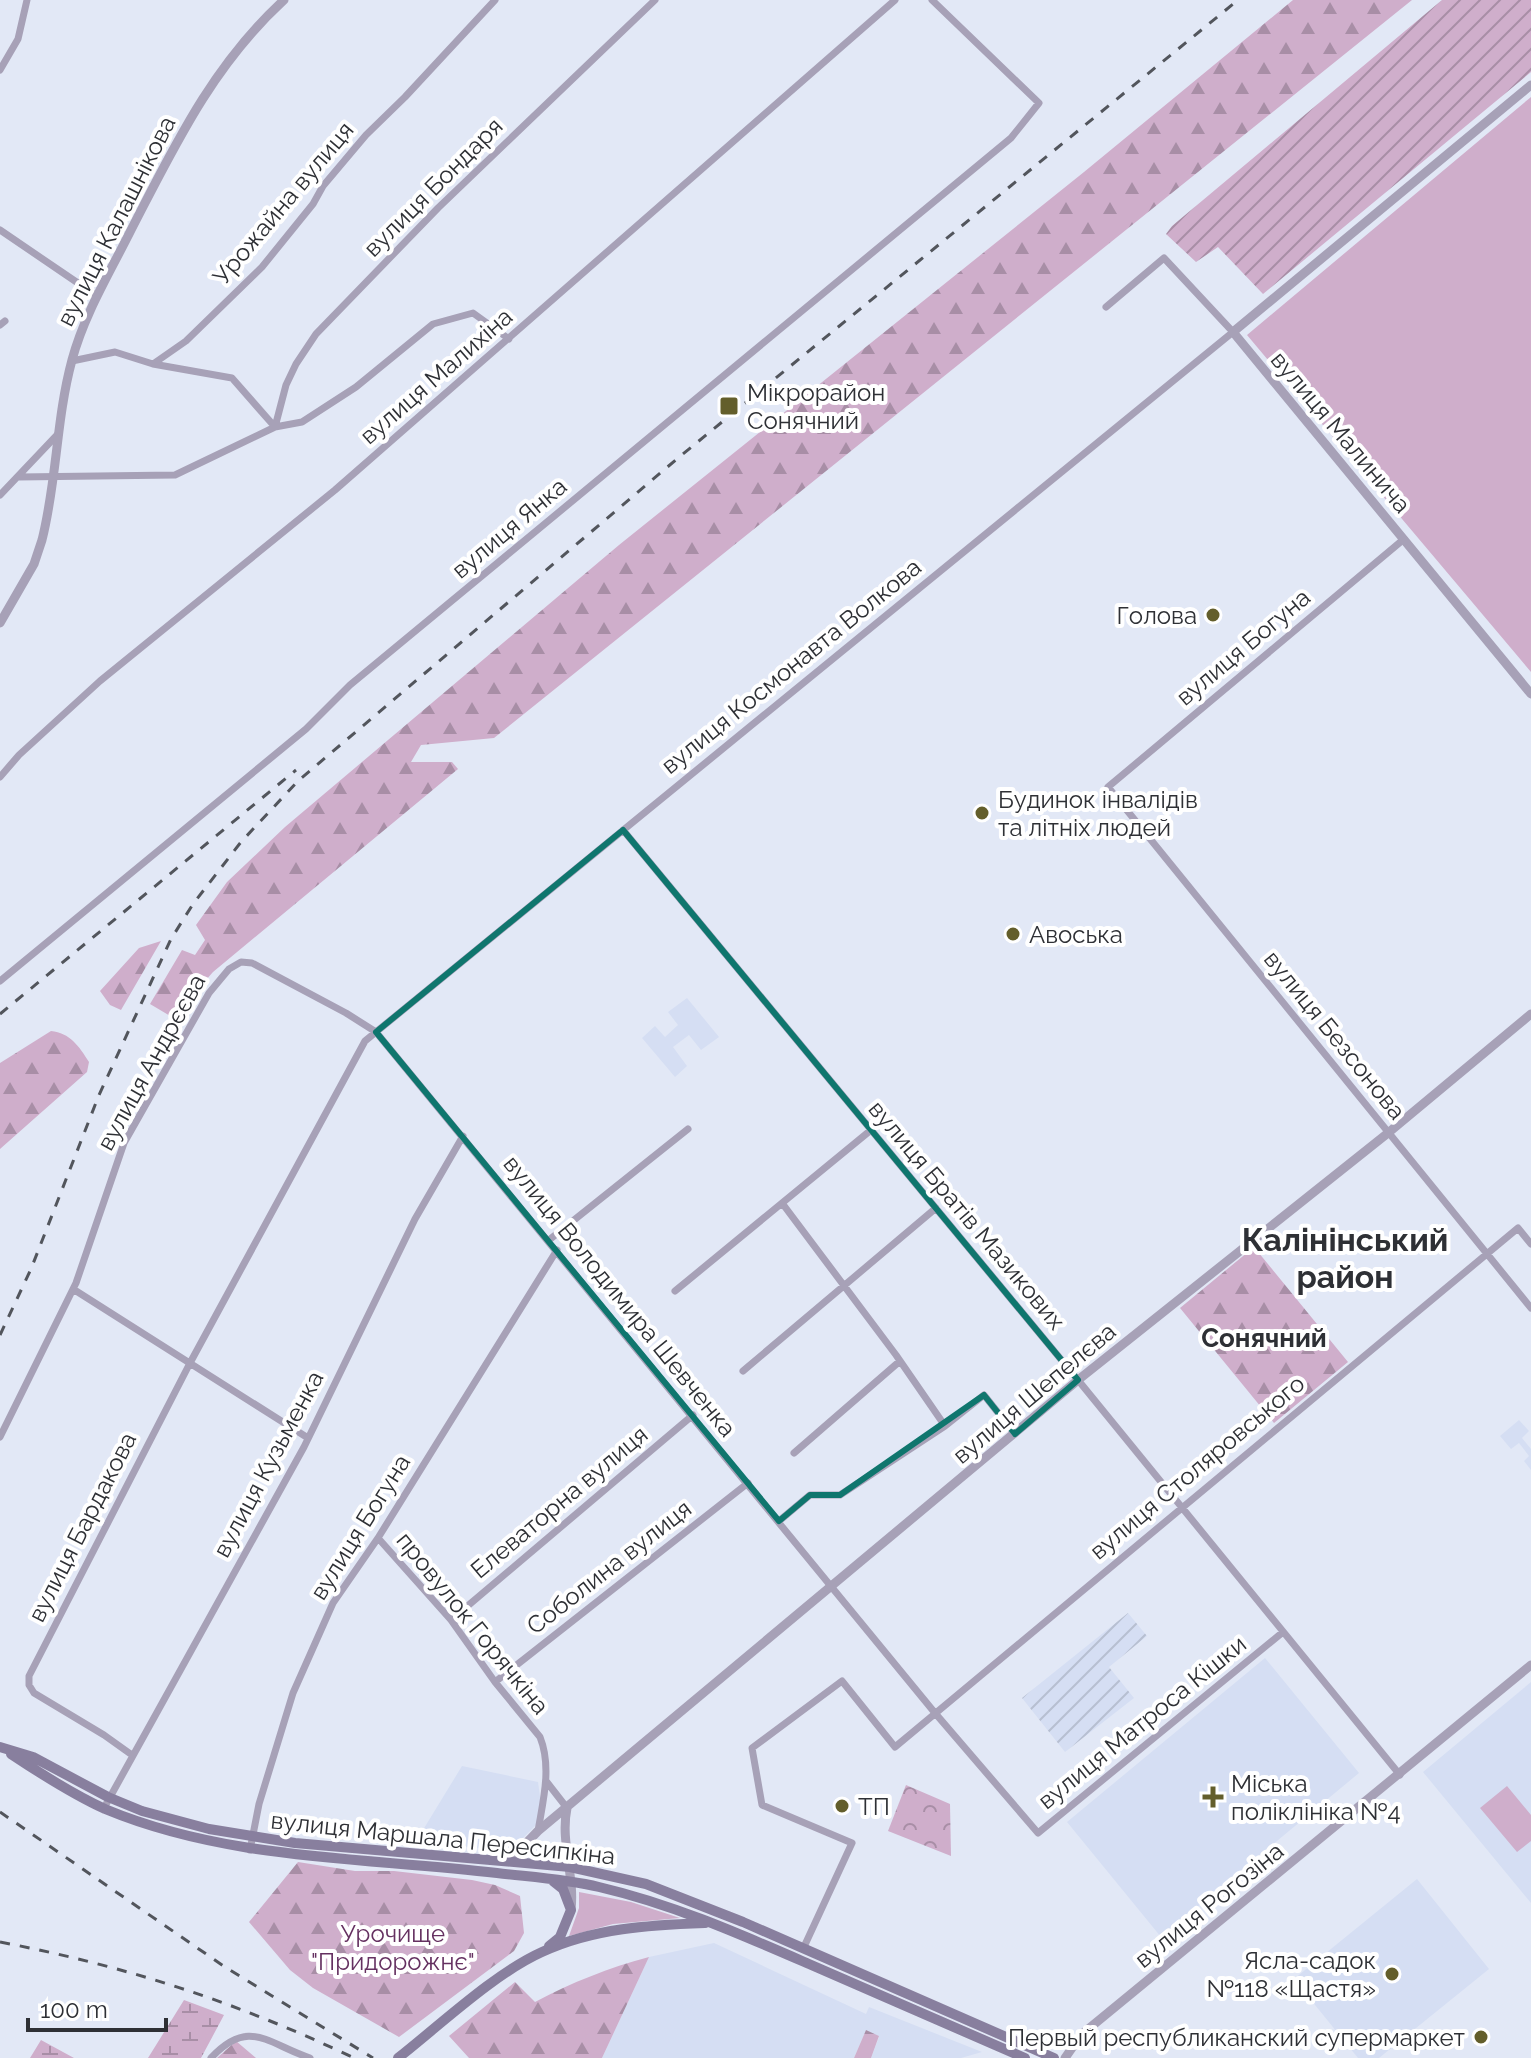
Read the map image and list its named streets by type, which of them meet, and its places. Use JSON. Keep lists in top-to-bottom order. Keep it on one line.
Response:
{"streets":{"main road":["вулиця Маршала Пересипкіна"],"street":["вулиця Бондаря","Урожайна вулиця","вулиця Калашнікова","вулиця Малихіна","вулиця Малинича","вулиця Янка","вулиця Богуна","вулиця Космонавта Волкова","вулиця Безсонова","вулиця Андрєєва","вулиця Братів Мазикових","вулиця Володимира Шевченка","вулиця Шепелєва","вулиця Кузьменка","вулиця Столяровського","Елеваторна вулиця","вулиця Бардакова","Соболина вулиця","провулок Горячкіна","вулиця Матроса Кішки","вулиця Рогозіна"]},"crossings":[["вулиця Малинича","вулиця Богуна"],["вулиця Малинича","вулиця Космонавта Волкова"],["вулиця Богуна","вулиця Безсонова"],["вулиця Богуна","вулиця Володимира Шевченка"],["вулиця Богуна","провулок Горячкіна"],["вулиця Богуна","вулиця Маршала Пересипкіна"],["вулиця Космонавта Волкова","вулиця Андрєєва"],["вулиця Космонавта Волкова","вулиця Братів Мазикових"],["вулиця Космонавта Волкова","вулиця Володимира Шевченка"],["вулиця Космонавта Волкова","вулиця Бардакова"],["вулиця Безсонова","вулиця Шепелєва"],["вулиця Безсонова","вулиця Столяровського"],["вулиця Андрєєва","вулиця Володимира Шевченка"],["вулиця Андрєєва","вулиця Бардакова"],["вулиця Братів Мазикових","вулиця Шепелєва"],["вулиця Братів Мазикових","вулиця Столяровського"],["вулиця Братів Мазикових","вулиця Матроса Кішки"],["вулиця Братів Мазикових","вулиця Рогозіна"],["вулиця Володимира Шевченка","вулиця Шепелєва"],["вулиця Володимира Шевченка","вулиця Кузьменка"],["вулиця Володимира Шевченка","вулиця Столяровського"],["вулиця Володимира Шевченка","Елеваторна вулиця"],["вулиця Володимира Шевченка","вулиця Бардакова"],["вулиця Володимира Шевченка","Соболина вулиця"],["вулиця Володимира Шевченка","вулиця Матроса Кішки"],["вулиця Шепелєва","провулок Горячкіна"],["вулиця Шепелєва","вулиця Маршала Пересипкіна"],["вулиця Кузьменка","вулиця Бардакова"],["вулиця Кузьменка","вулиця Маршала Пересипкіна"],["вулиця Столяровського","вулиця Матроса Кішки"],["вулиця Столяровського","вулиця Маршала Пересипкіна"],["Елеваторна вулиця","провулок Горячкіна"],["Соболина вулиця","провулок Горячкіна"]],"districts":["Калінінський район","Сонячний"],"parks":["Урочище \"Придорожнє\""],"places":{"transit":["Мікрорайон Сонячний"],"other":["Голова","Будинок інвалідів та літніх людей","Авоська","ТП","Ясла-садок №118 «Щастя»","Первый республиканский супермаркет"],"health":["Міська поліклініка №4"]},"scale_bar":"100 m"}
